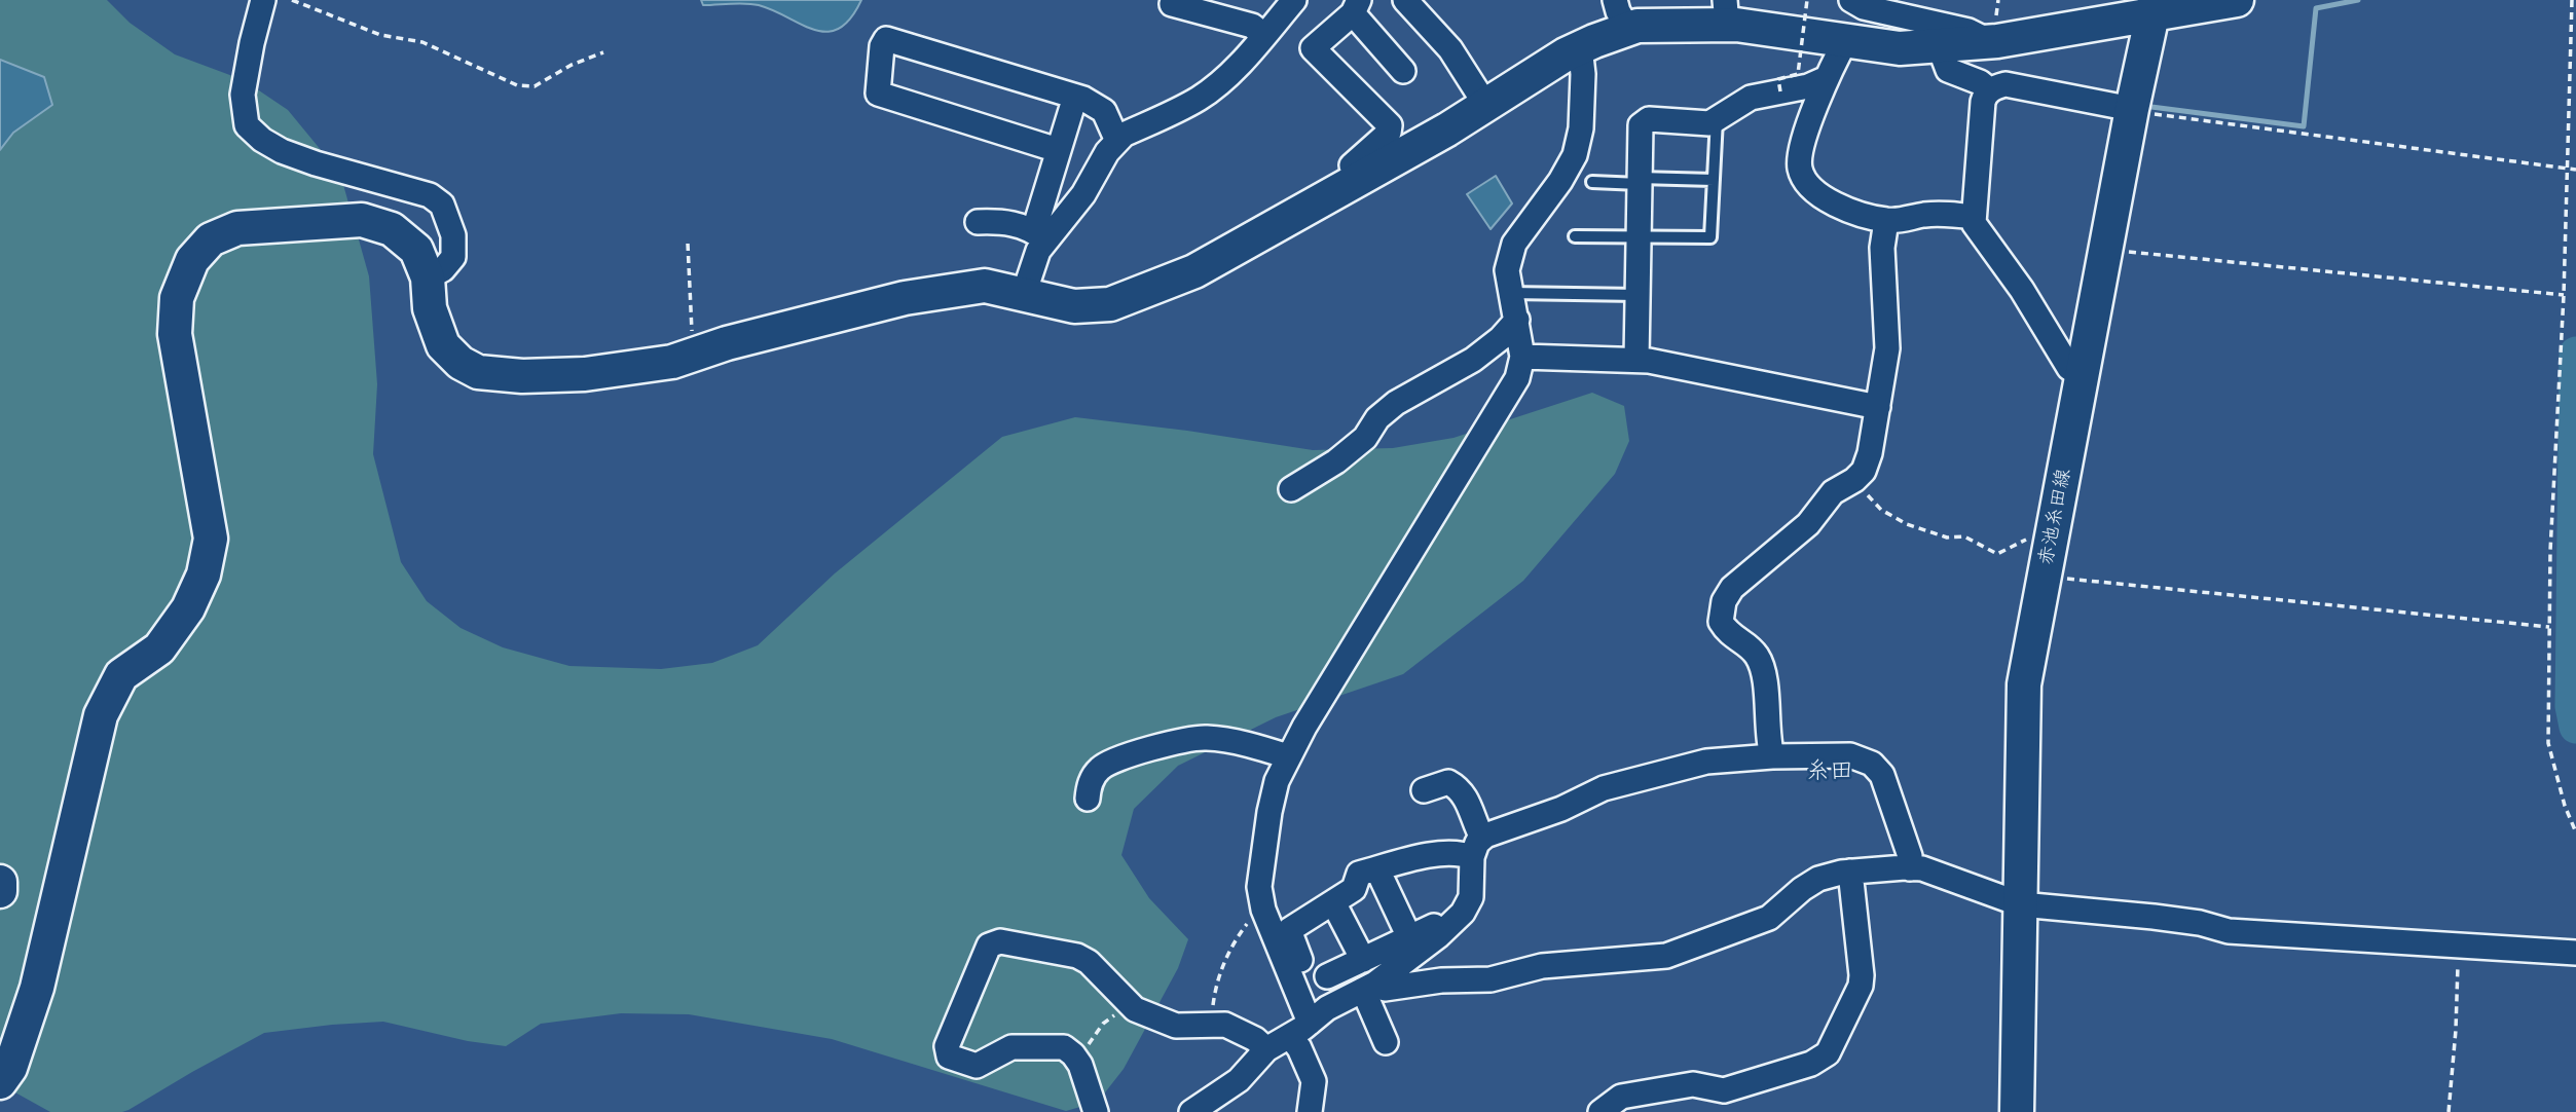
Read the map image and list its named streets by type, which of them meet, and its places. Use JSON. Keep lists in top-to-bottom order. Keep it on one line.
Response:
{"streets":{"street":["赤池糸田線"]},"districts":["糸田"]}
